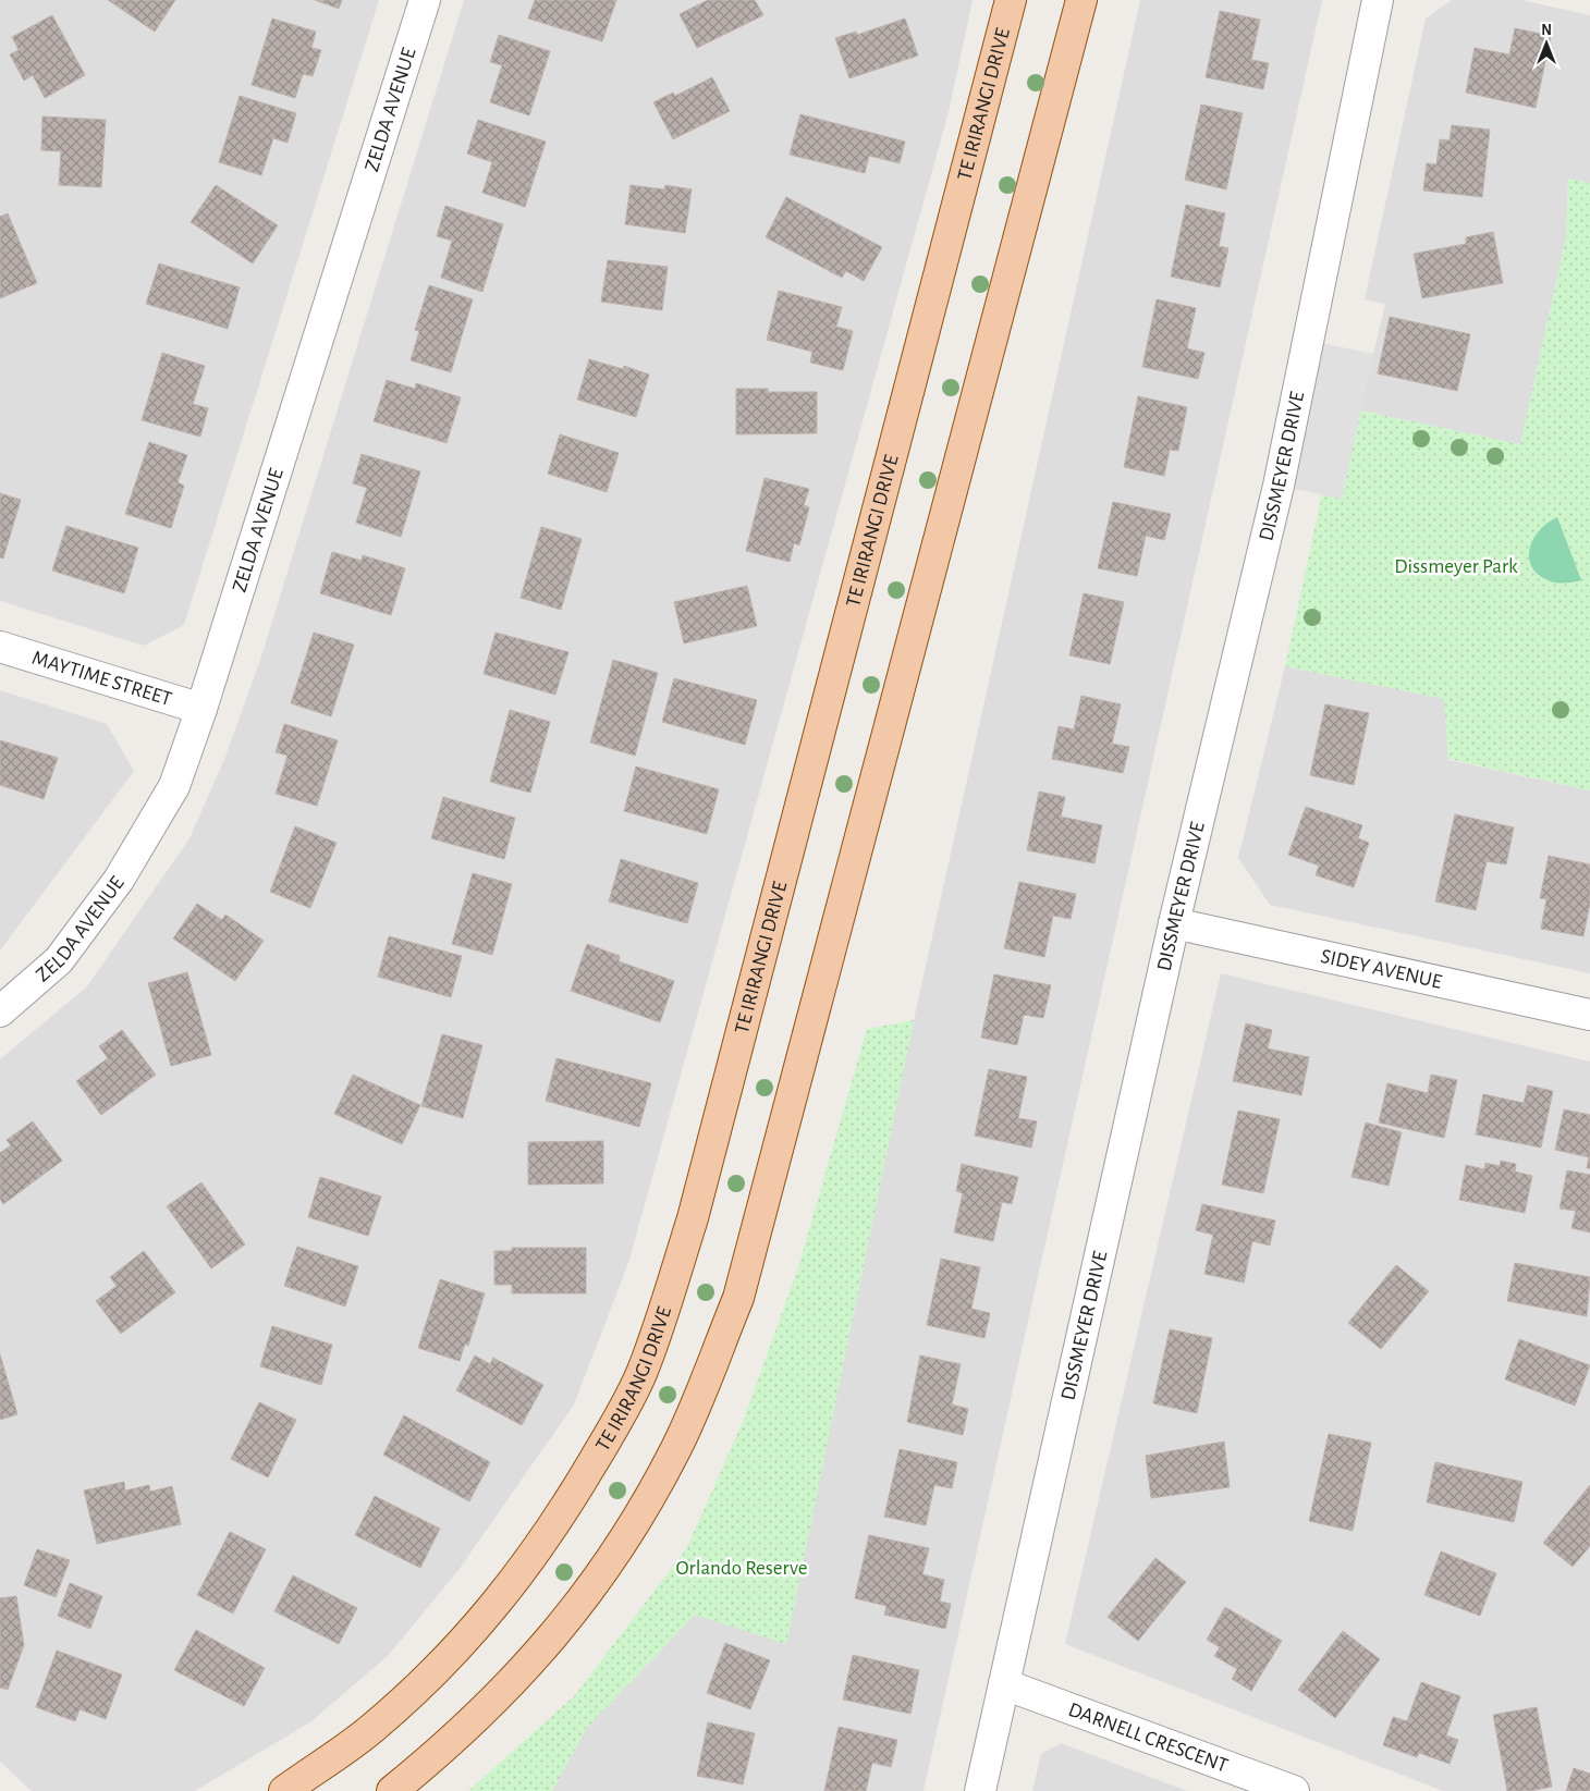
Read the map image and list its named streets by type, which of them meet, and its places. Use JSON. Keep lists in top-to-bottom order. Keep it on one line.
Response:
{"streets":{"main road":["TE IRIRANGI DRIVE"],"street":["ZELDA AVENUE","DISSMEYER DRIVE","MAYTIME STREET","SIDEY AVENUE","DARNELL CRESCENT"]},"crossings":[["ZELDA AVENUE","MAYTIME STREET"],["DISSMEYER DRIVE","SIDEY AVENUE"],["DISSMEYER DRIVE","DARNELL CRESCENT"]],"parks":["Dissmeyer Park","Orlando Reserve"],"north":"top"}
